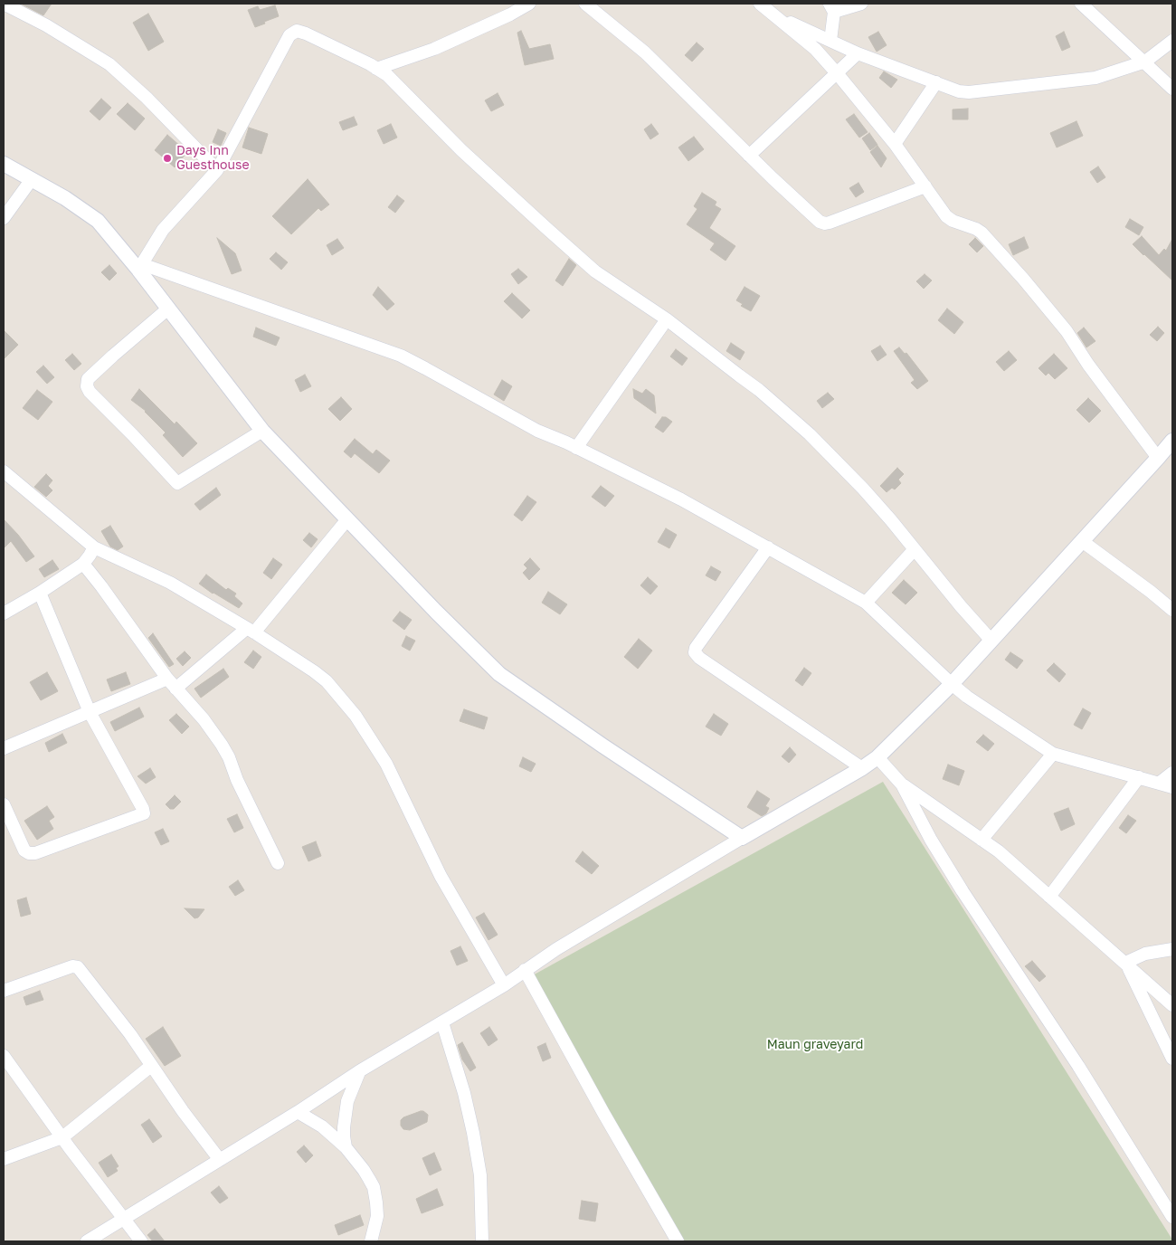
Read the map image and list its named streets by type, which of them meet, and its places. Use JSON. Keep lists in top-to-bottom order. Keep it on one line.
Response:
{"parks":["Maun graveyard"],"places":["Days Inn Guesthouse"]}
